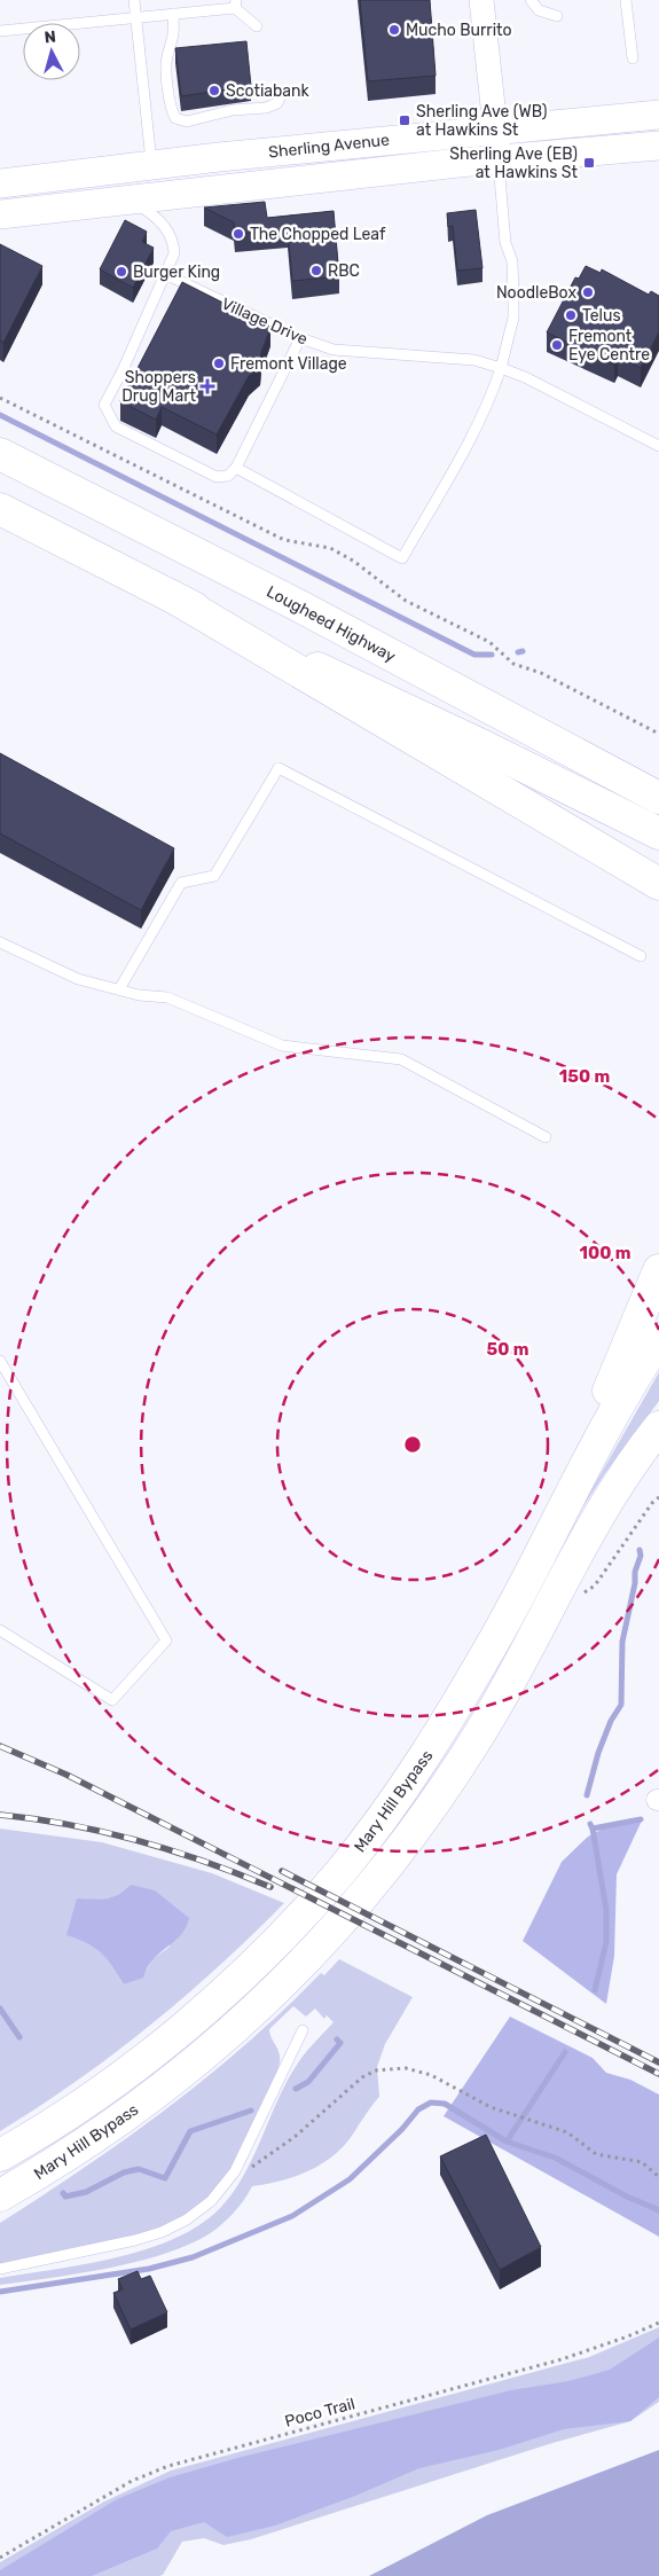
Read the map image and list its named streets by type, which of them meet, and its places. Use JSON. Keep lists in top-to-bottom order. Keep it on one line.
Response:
{"streets":{"main road":["Sherling Avenue","Lougheed Highway","Mary Hill Bypass"],"lane":["Village Drive"],"path":["Poco Trail"]},"places":{"other":["Mucho Burrito","Scotiabank","The Chopped Leaf","RBC","Burger King","NoodleBox","Telus","Fremont Eye Centre","Fremont Village"],"transit":["Sherling Ave (WB) at Hawkins St","Sherling Ave (EB) at Hawkins St"],"health":["Shoppers Drug Mart"]},"north":"top","rings":["150 m","100 m","50 m"]}
